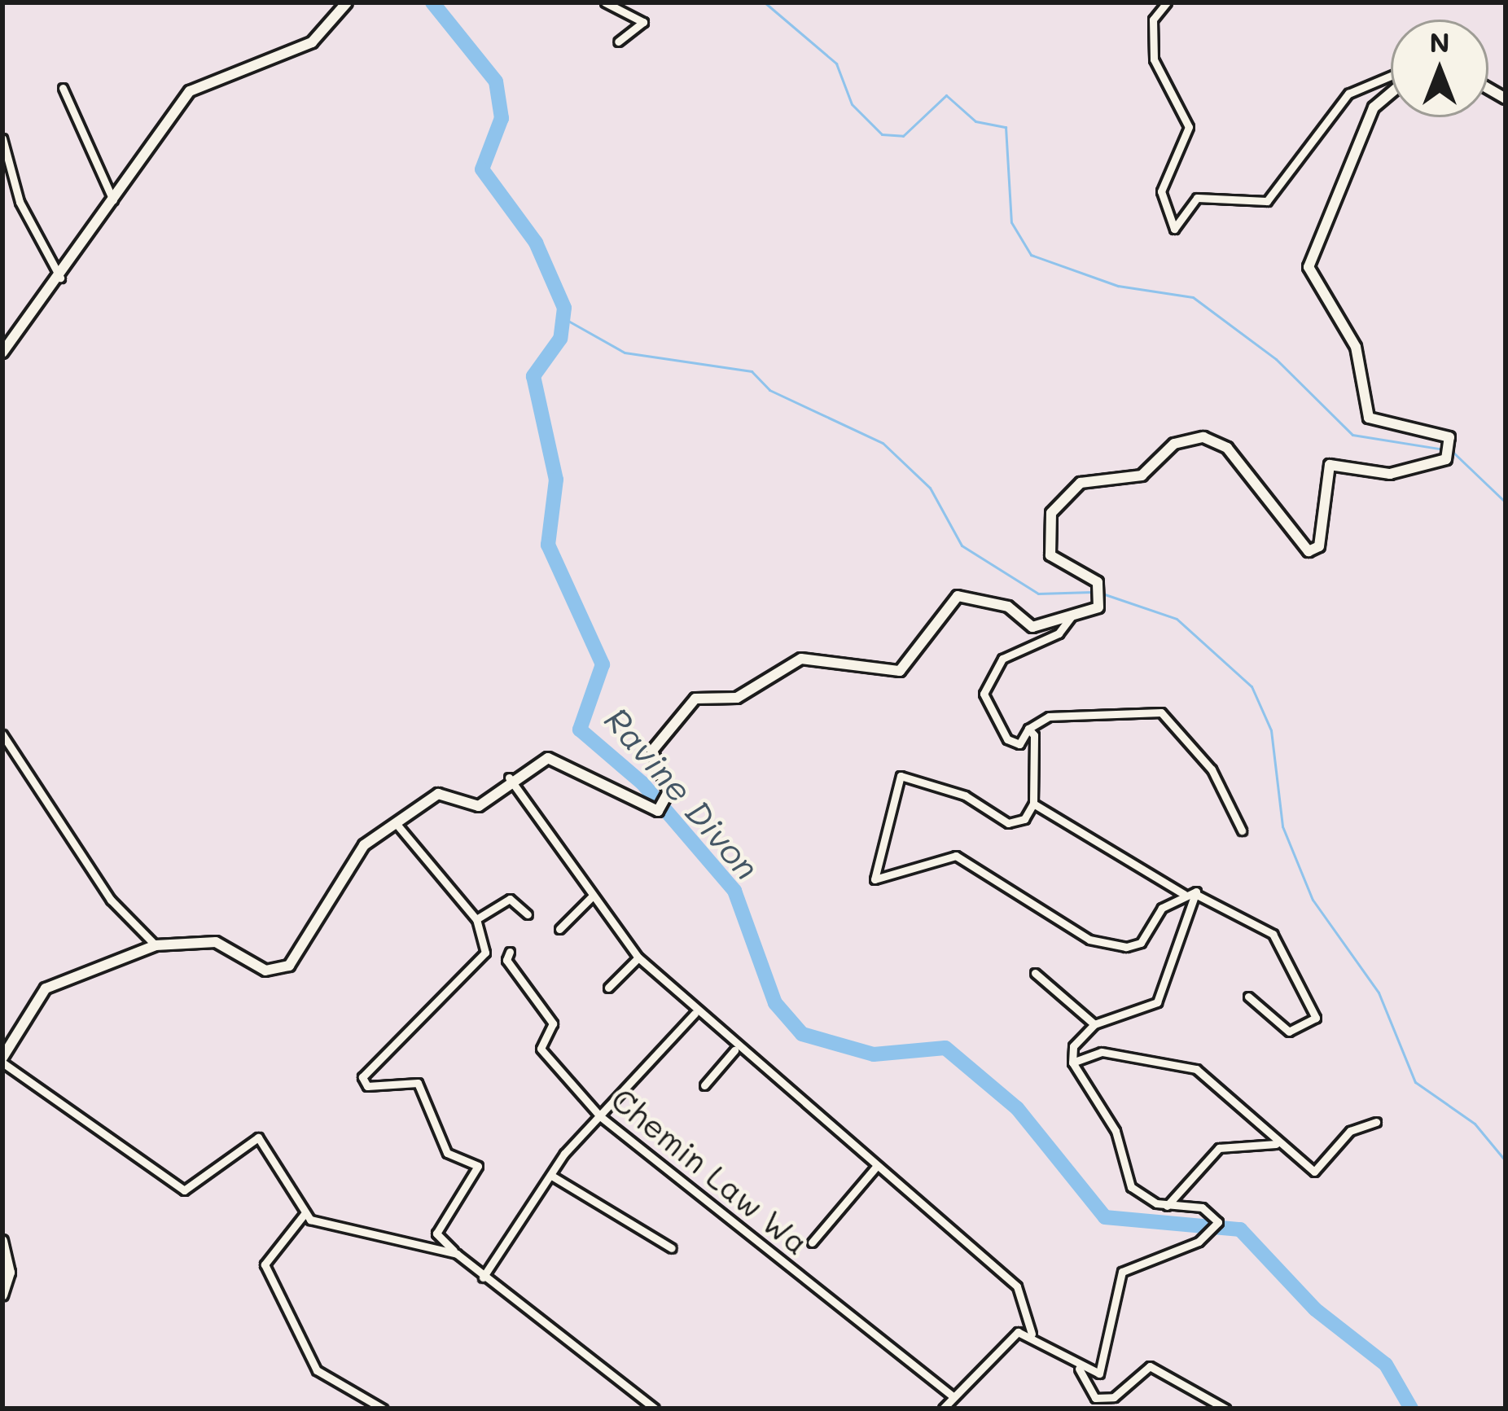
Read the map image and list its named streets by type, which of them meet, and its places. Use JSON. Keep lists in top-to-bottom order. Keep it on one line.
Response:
{"streets":{"street":["Chemin Law Wa"]},"water":["Ravine Divon"],"north":"top"}
